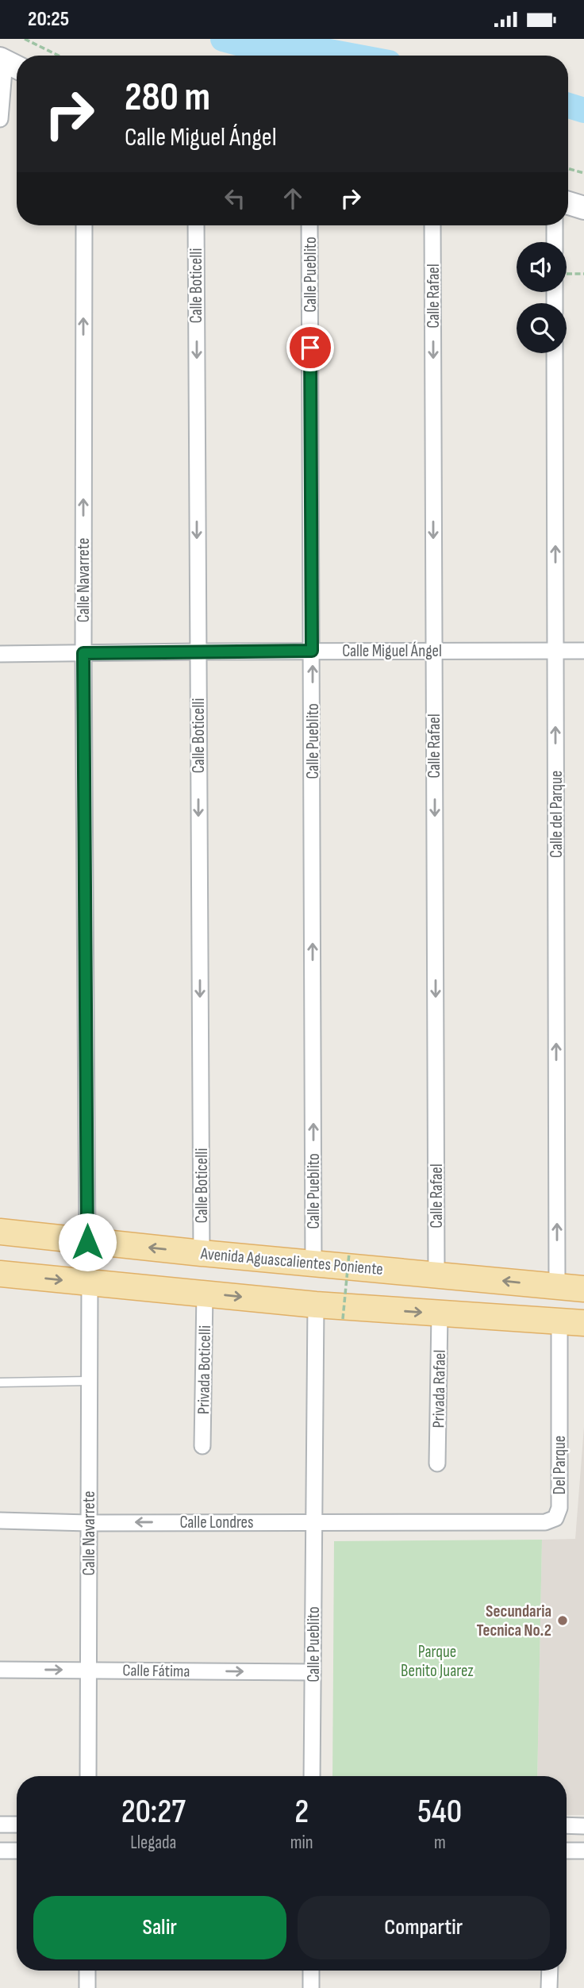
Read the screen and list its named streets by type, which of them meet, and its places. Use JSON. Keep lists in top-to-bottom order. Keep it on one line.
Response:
{"streets":{"main road":["Avenida Aguascalientes Poniente"],"street":["Calle Pueblito","Calle Boticelli","Calle Rafael","Calle Navarrete","Calle Miguel Ángel","Calle del Parque","Privada Boticelli","Privada Rafael","Del Parque","Calle Londres","Calle Fátima"]},"crossings":[["Calle Pueblito","Calle Miguel Ángel"],["Calle Pueblito","Avenida Aguascalientes Poniente"],["Calle Pueblito","Calle Londres"],["Calle Pueblito","Calle Fátima"],["Calle Boticelli","Calle Miguel Ángel"],["Calle Boticelli","Avenida Aguascalientes Poniente"],["Calle Rafael","Calle Miguel Ángel"],["Calle Rafael","Avenida Aguascalientes Poniente"],["Calle Navarrete","Calle Miguel Ángel"],["Calle Navarrete","Avenida Aguascalientes Poniente"],["Calle Navarrete","Calle Londres"],["Calle Navarrete","Calle Fátima"],["Calle Miguel Ángel","Calle del Parque"],["Calle del Parque","Avenida Aguascalientes Poniente"],["Del Parque","Calle Londres"]],"one_way":["Calle Pueblito","Calle Boticelli","Calle Rafael","Calle del Parque","Calle Londres","Calle Fátima"],"parks":["Parque Benito Juarez"],"places":["Secundaria Tecnica No.2"],"page":{"status":"20:25","turn":["280 m","Calle Miguel Ángel"],"eta":["20:27","Llegada","2","min","540","m"],"buttons":["Salir","Compartir"]}}
